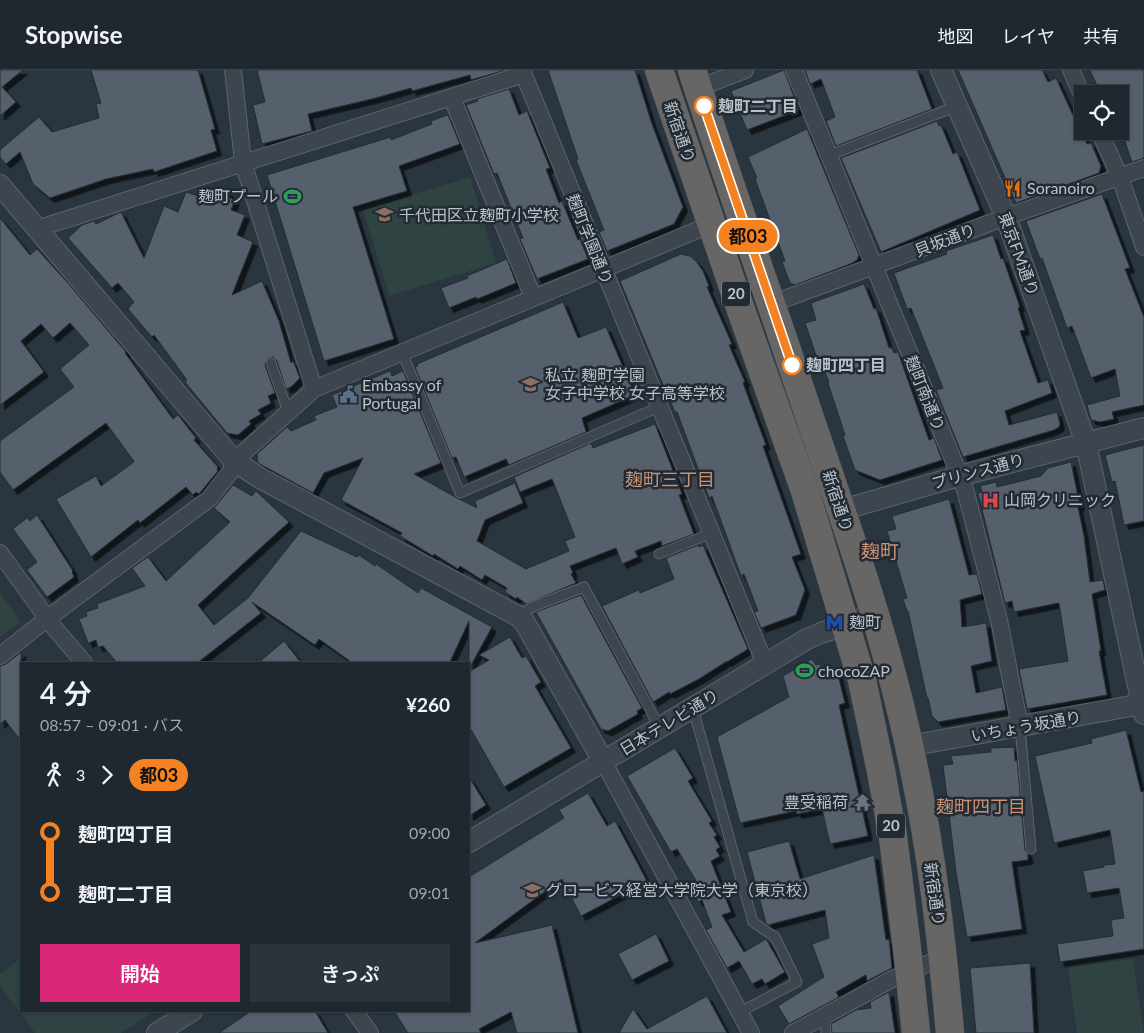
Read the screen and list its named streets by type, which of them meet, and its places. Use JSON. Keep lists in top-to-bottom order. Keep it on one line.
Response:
{"streets":{"highway":["新宿通り","20"],"street":["麹町学園通り","貝坂通り","東京FM通り","麹町南通り","プリンス通り","日本テレビ通り","いちょう坂通り"]},"crossings":[["新宿通り","貝坂通り"],["新宿通り","プリンス通り"],["新宿通り","日本テレビ通り"],["新宿通り","いちょう坂通り"],["麹町学園通り","日本テレビ通り"],["貝坂通り","東京FM通り"],["貝坂通り","麹町南通り"],["東京FM通り","プリンス通り"],["東京FM通り","いちょう坂通り"],["麹町南通り","プリンス通り"],["麹町南通り","いちょう坂通り"]],"districts":["麹町三丁目","麹町","麹町四丁目"],"places":{"other":["麹町二丁目","麹町四丁目"],"restaurant":["Soranoiro"],"sports":["麹町プール","chocoZAP"],"school or university":["千代田区立麹町小学校","私立 麹町学園 女子中学校 女子高等学校","グロービス経営大学院大学（東京校）"],"public building":["Embassy of Portugal"],"hospital":["山岡クリニック"],"metro station":["麹町"],"temple":["豊受稲荷"]},"lines":["bus line 都03"],"page":{"header":"Stopwise","nav":["地図","レイヤ","共有"],"on_map":"都03","heading":["4 分","08:57 – 09:01 · バス","¥260"],"legs":["3","都03"],"list":[{"name":"麹町四丁目","value":"09:00"},{"name":"麹町二丁目","value":"09:01"}],"buttons":["開始","きっぷ"]}}
